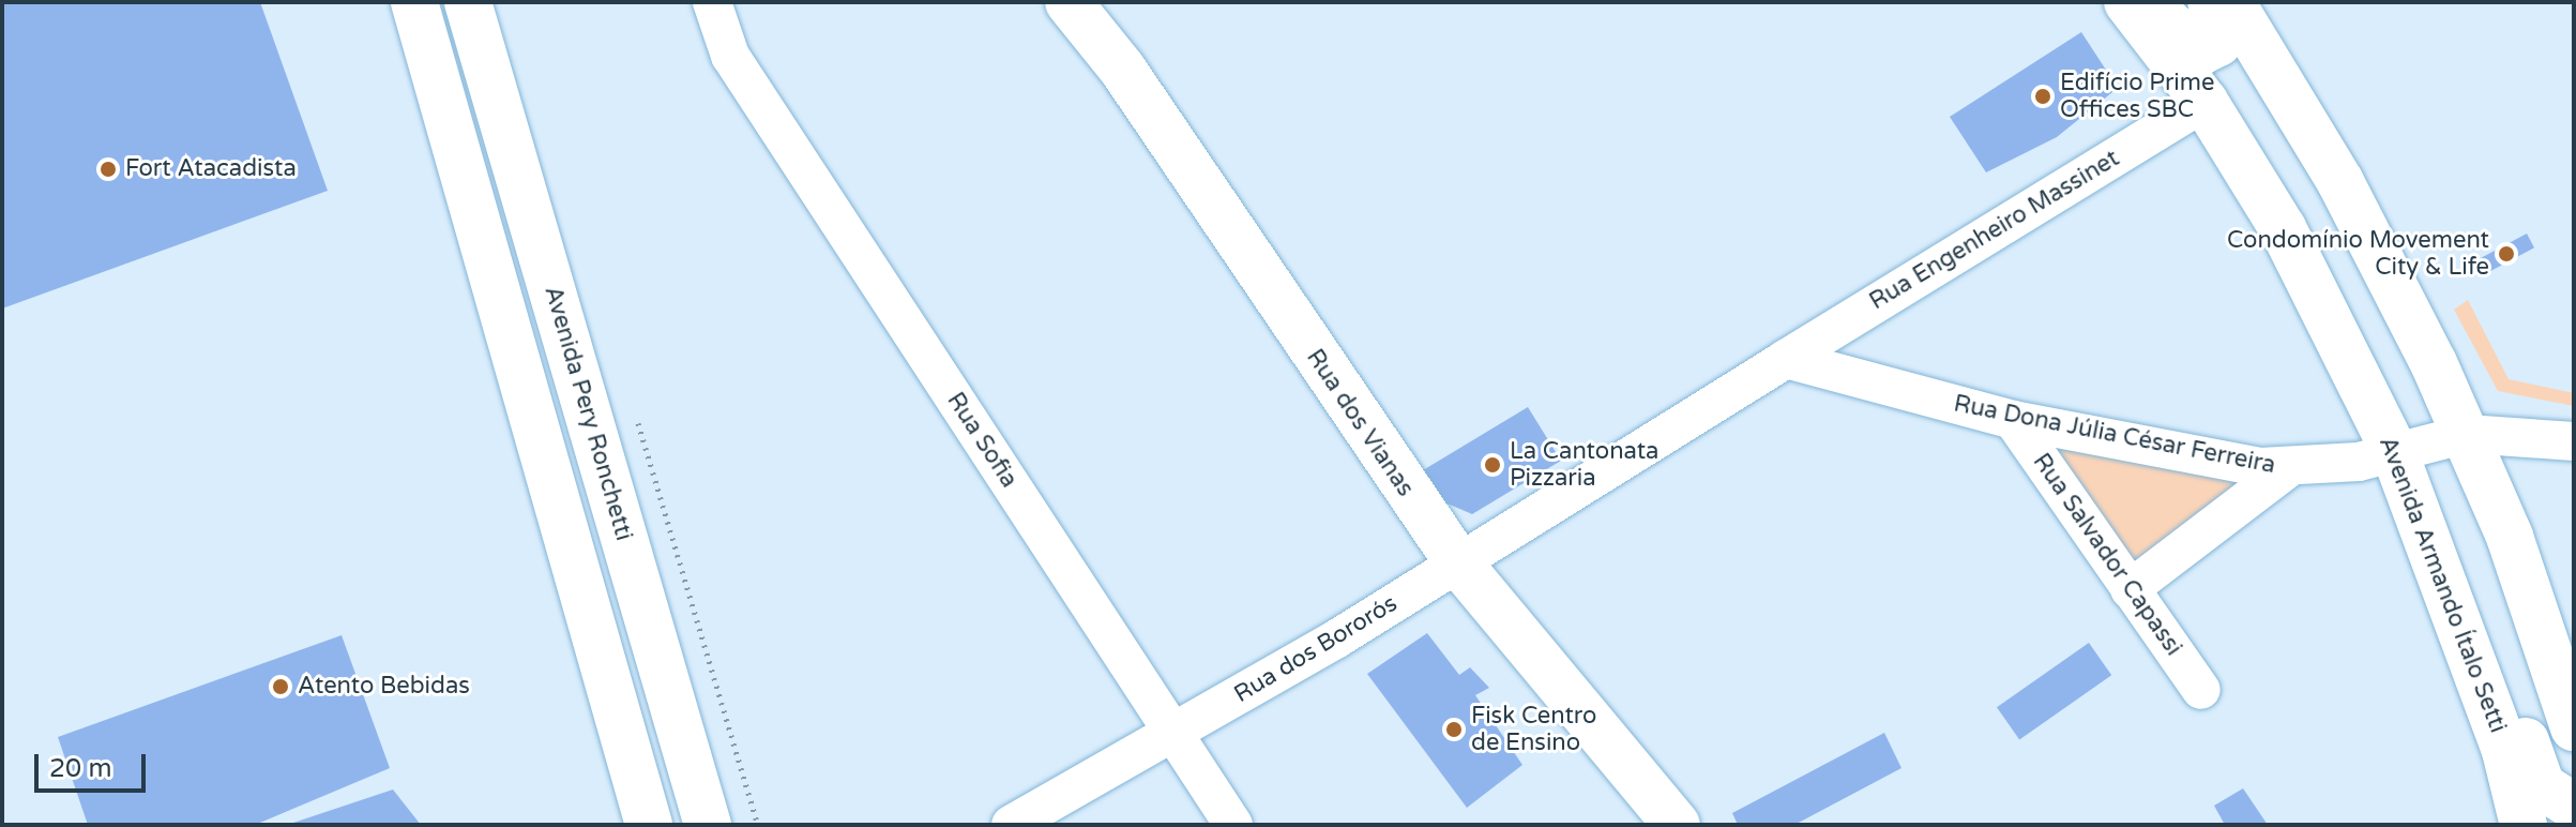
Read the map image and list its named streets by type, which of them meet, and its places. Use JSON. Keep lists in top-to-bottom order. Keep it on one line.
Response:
{"streets":{"main road":["Avenida Pery Ronchetti","Rua dos Vianas","Avenida Armando Ítalo Setti"],"street":["Rua Engenheiro Massinet","Rua Dona Júlia César Ferreira","Rua Sofia","Rua Salvador Capassi","Rua dos Bororós"]},"crossings":[["Rua Engenheiro Massinet","Rua Dona Júlia César Ferreira"],["Rua Engenheiro Massinet","Avenida Armando Ítalo Setti"],["Rua dos Vianas","Rua dos Bororós"],["Rua Dona Júlia César Ferreira","Rua Salvador Capassi"],["Rua Dona Júlia César Ferreira","Avenida Armando Ítalo Setti"],["Rua Sofia","Rua dos Bororós"]],"places":["Edifício Prime Offices SBC","Fort Atacadista","Condomínio Movement City & Life","La Cantonata Pizzaria","Atento Bebidas","Fisk Centro de Ensino"],"scale_bar":"20 m"}
